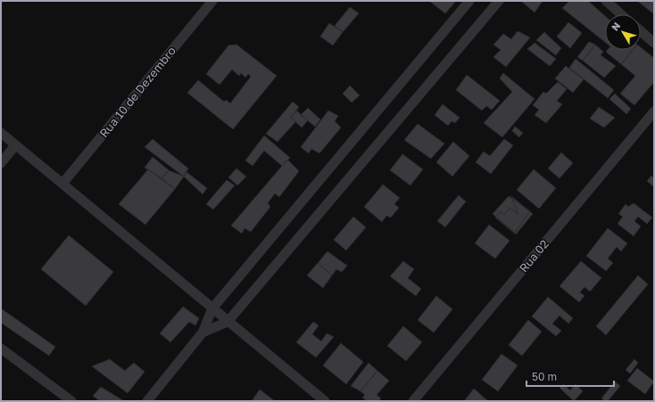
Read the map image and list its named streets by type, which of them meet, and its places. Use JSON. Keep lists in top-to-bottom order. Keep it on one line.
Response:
{"streets":{"street":["Rua 10 de Dezembro","Rua 02"]},"scale_bar":"50 m","north":"top left"}
